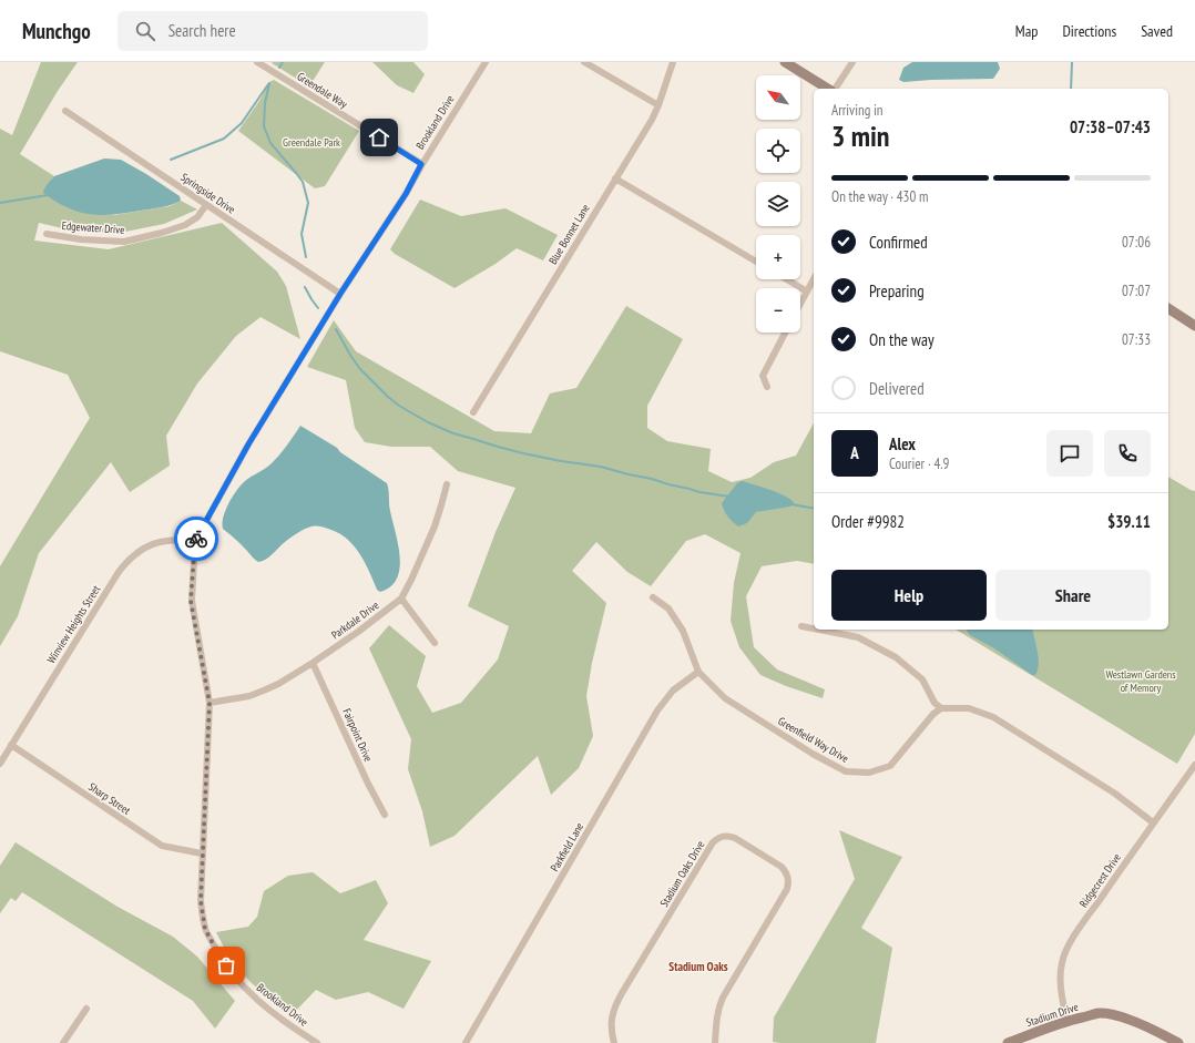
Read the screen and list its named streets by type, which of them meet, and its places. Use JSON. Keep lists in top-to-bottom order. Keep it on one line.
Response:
{"streets":{"street":["Greendale Way","Brookland Drive","Springside Drive","Edgewater Drive","Blue Bonnet Lane","Parkdale Drive","Winview Heights Street","Fairpoint Drive","Greenfield Way Drive","Sharp Street","Parkfield Lane","Stadium Oaks Drive","Ridgecrest Drive","Stadium Drive"]},"crossings":[["Greendale Way","Brookland Drive"],["Brookland Drive","Springside Drive"],["Brookland Drive","Parkdale Drive"],["Brookland Drive","Winview Heights Street"],["Brookland Drive","Sharp Street"],["Springside Drive","Edgewater Drive"],["Parkdale Drive","Fairpoint Drive"],["Winview Heights Street","Sharp Street"],["Greenfield Way Drive","Parkfield Lane"],["Ridgecrest Drive","Stadium Drive"]],"districts":["Stadium Oaks"],"parks":["Greendale Park","Westlawn Gardens of Memory"],"north":"top left","page":{"header":"Munchgo","search":"Search here","nav":["Map","Directions","Saved"],"map_buttons":["+","−"],"heading":["3 min","Arriving in","07:38–07:43"],"panel":["Alex","Courier · 4.9","Order #9982","$39.11"],"bar":"On the way · 430 m","list":[["Confirmed","07:06"],["Preparing","07:07"],["On the way","07:33"],"Delivered"],"round":"A","buttons":["Help","Share"]}}
